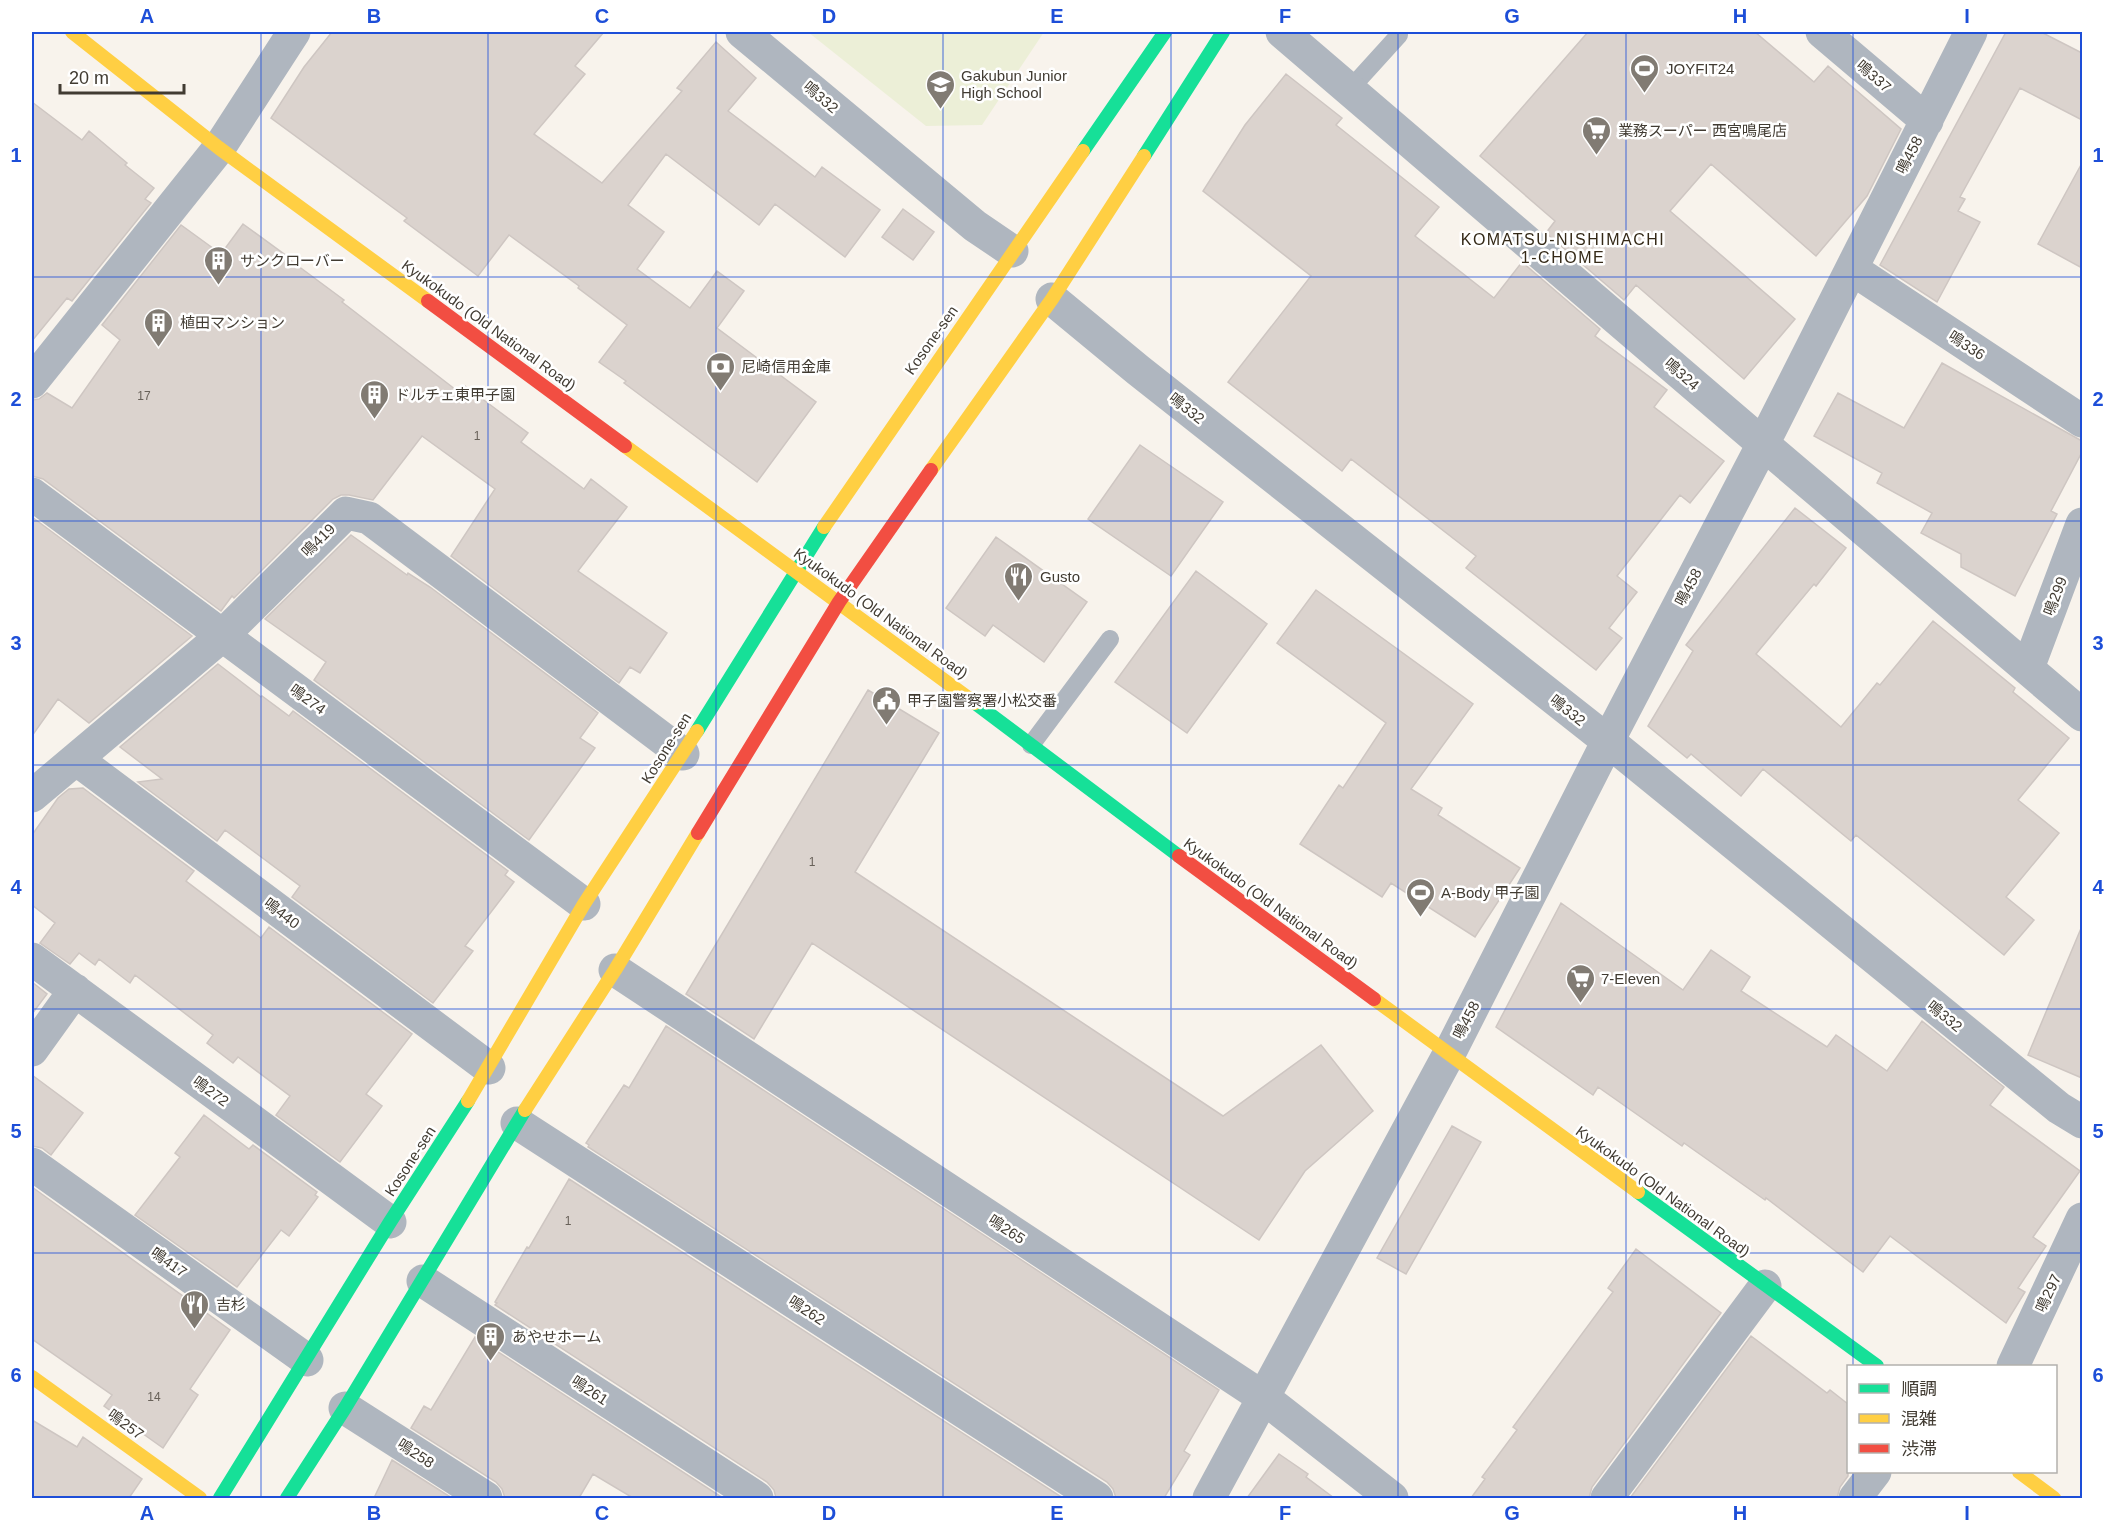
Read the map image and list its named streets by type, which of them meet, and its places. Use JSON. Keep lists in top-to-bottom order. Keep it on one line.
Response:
{"streets":{"street":["鳴337","鳴332","鳴458","Kyukokudo (Old National Road)","Kosone-sen","鳴336","鳴324","鳴419","鳴299","鳴274","鳴440","鳴272","鳴265","鳴417","鳴297","鳴262","鳴261","鳴257","鳴258"]},"crossings":[["鳴337","鳴458"],["鳴332","鳴458"],["鳴332","Kosone-sen"],["鳴458","Kyukokudo (Old National Road)"],["鳴458","鳴336"],["鳴458","鳴324"],["鳴458","鳴265"],["Kyukokudo (Old National Road)","Kosone-sen"],["Kosone-sen","鳴419"],["Kosone-sen","鳴274"],["Kosone-sen","鳴440"],["Kosone-sen","鳴272"],["Kosone-sen","鳴417"],["鳴324","鳴299"],["鳴419","鳴274"],["鳴419","鳴440"]],"districts":["KOMATSU-NISHIMACHI 1-CHOME"],"places":{"sports":["JOYFIT24","A-Body 甲子園"],"school or university":["Gakubun Junior High School"],"supermarket":["業務スーパー 西宮鳴尾店","7-Eleven"],"building":["サンクローバー","植田マンション","ドルチェ東甲子園","あやせホーム"],"bank":["尼崎信用金庫"],"restaurant":["Gusto","吉杉"],"public building":["甲子園警察署小松交番"]},"house_numbers":["17","1","1","1","14"],"legend":["順調","混雑","渋滞"],"scale_bar":"20 m","grid":{"columns":["A","B","C","D","E","F","G","H","I"],"rows":["1","2","3","4","5","6"]}}
